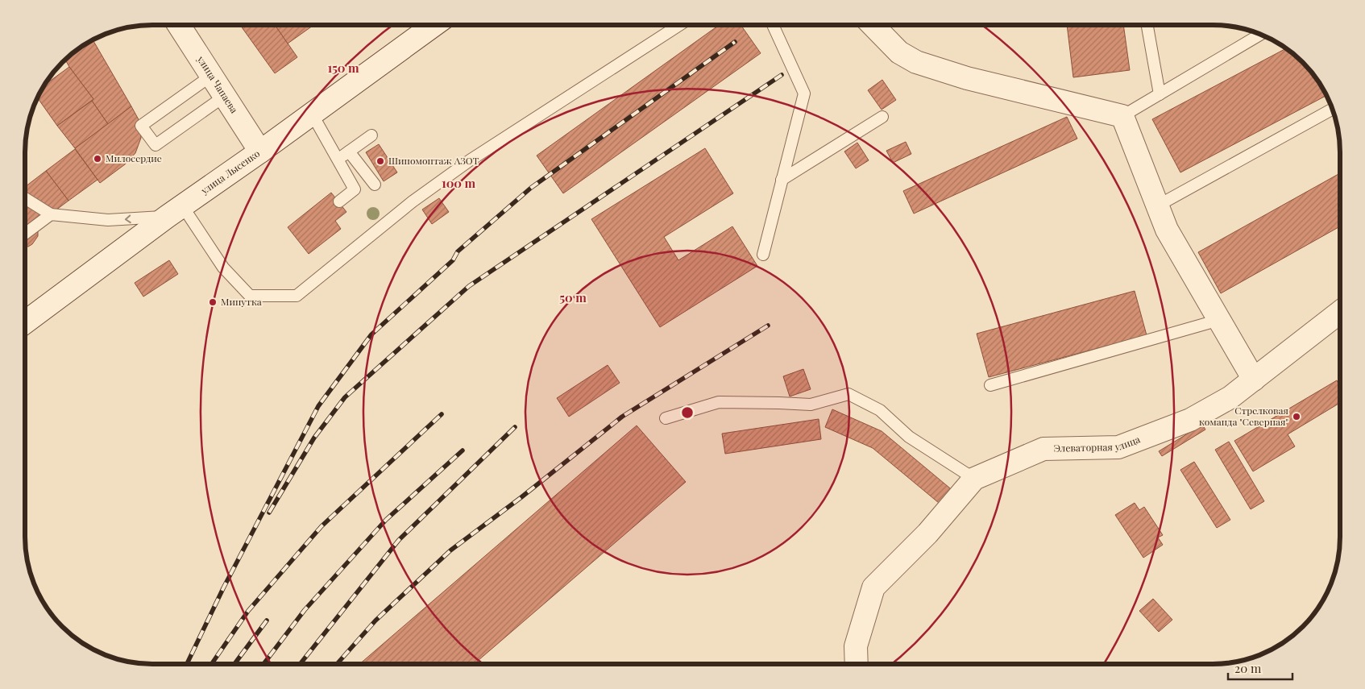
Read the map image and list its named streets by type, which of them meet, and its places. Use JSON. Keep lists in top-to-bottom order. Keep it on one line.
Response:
{"streets":{"street":["улица Чапаева","улица Лысенко","Элеваторная улица"]},"crossings":[["улица Чапаева","улица Лысенко"]],"places":["Милосердие","Шиномонтаж АЗОТ","Минутка","Стрелковая команда \"Северная\""],"scale_bar":"20 m","rings":["150 m","100 m","50 m"]}
